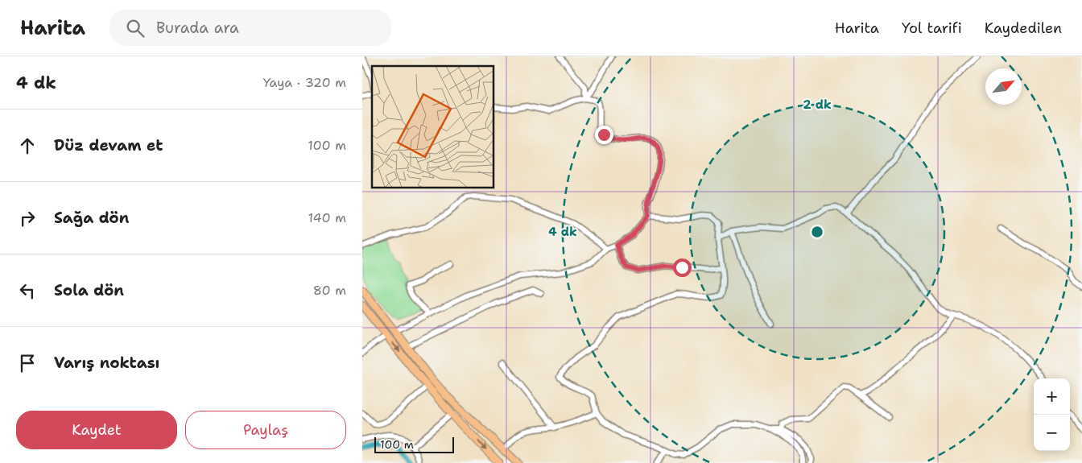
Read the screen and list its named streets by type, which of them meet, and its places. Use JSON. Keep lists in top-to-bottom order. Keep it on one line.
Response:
{"scale_bar":"100 m","north":"top right","page":{"header":"Harita","search":"Burada ara","nav":["Harita","Yol tarifi","Kaydedilen"],"heading":["4 dk","Yaya · 320 m"],"list":[["Düz devam et","100 m"],["Sağa dön","140 m"],["Sola dön","80 m"],"Varış noktası"],"map_buttons":["+","−"],"buttons":["Kaydet","Paylaş"],"scale":"100 m"},"rings":["2 dk","4 dk"]}
